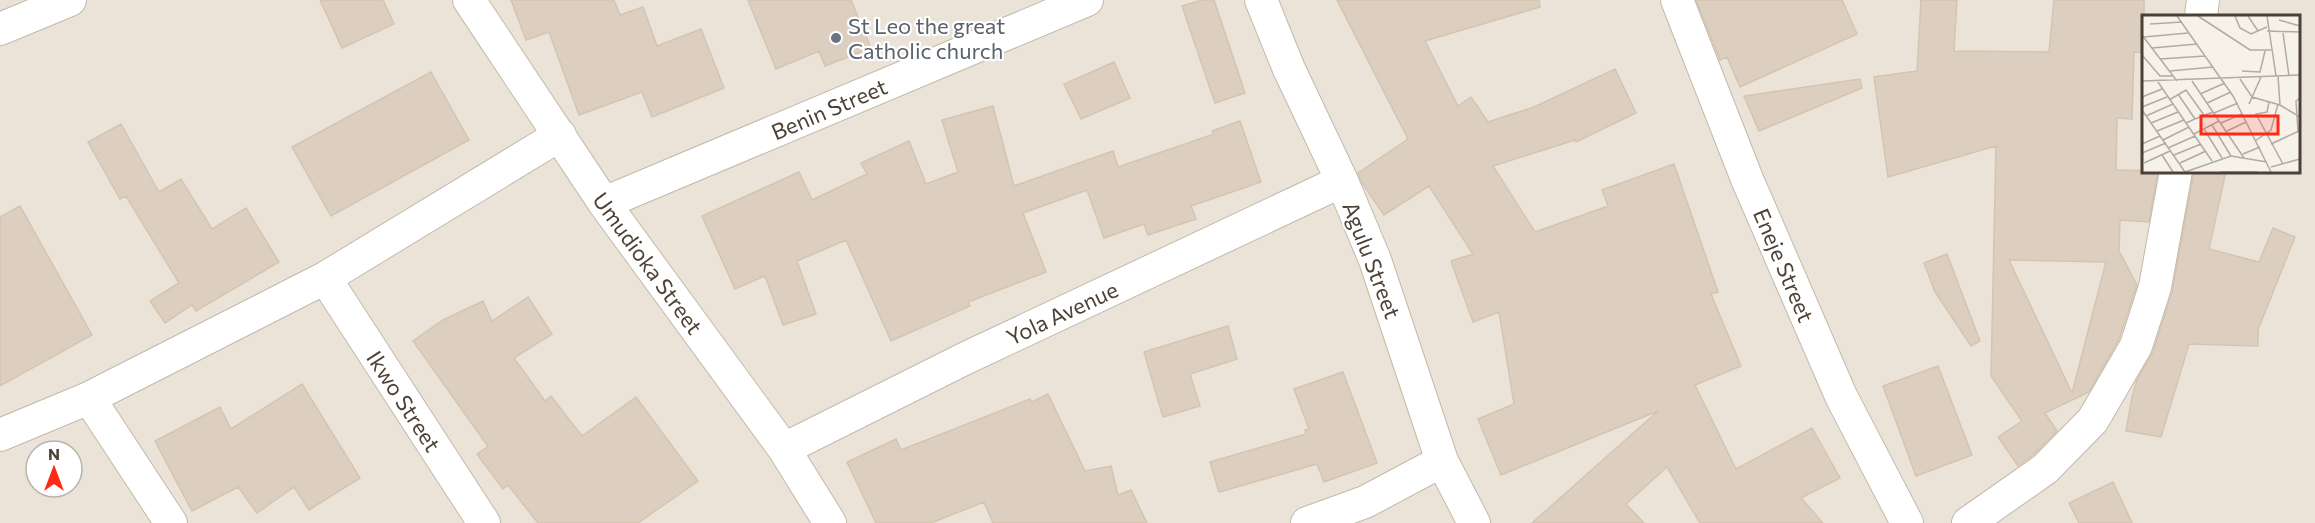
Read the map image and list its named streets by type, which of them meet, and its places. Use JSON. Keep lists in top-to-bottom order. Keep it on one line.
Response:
{"streets":{"street":["Benin Street","Agulu Street","Umudioka Street","Eneje Street","Yola Avenue","Ikwo Street"]},"crossings":[["Benin Street","Umudioka Street"],["Agulu Street","Yola Avenue"],["Umudioka Street","Yola Avenue"]],"places":["St Leo the great Catholic church"],"north":"top"}
